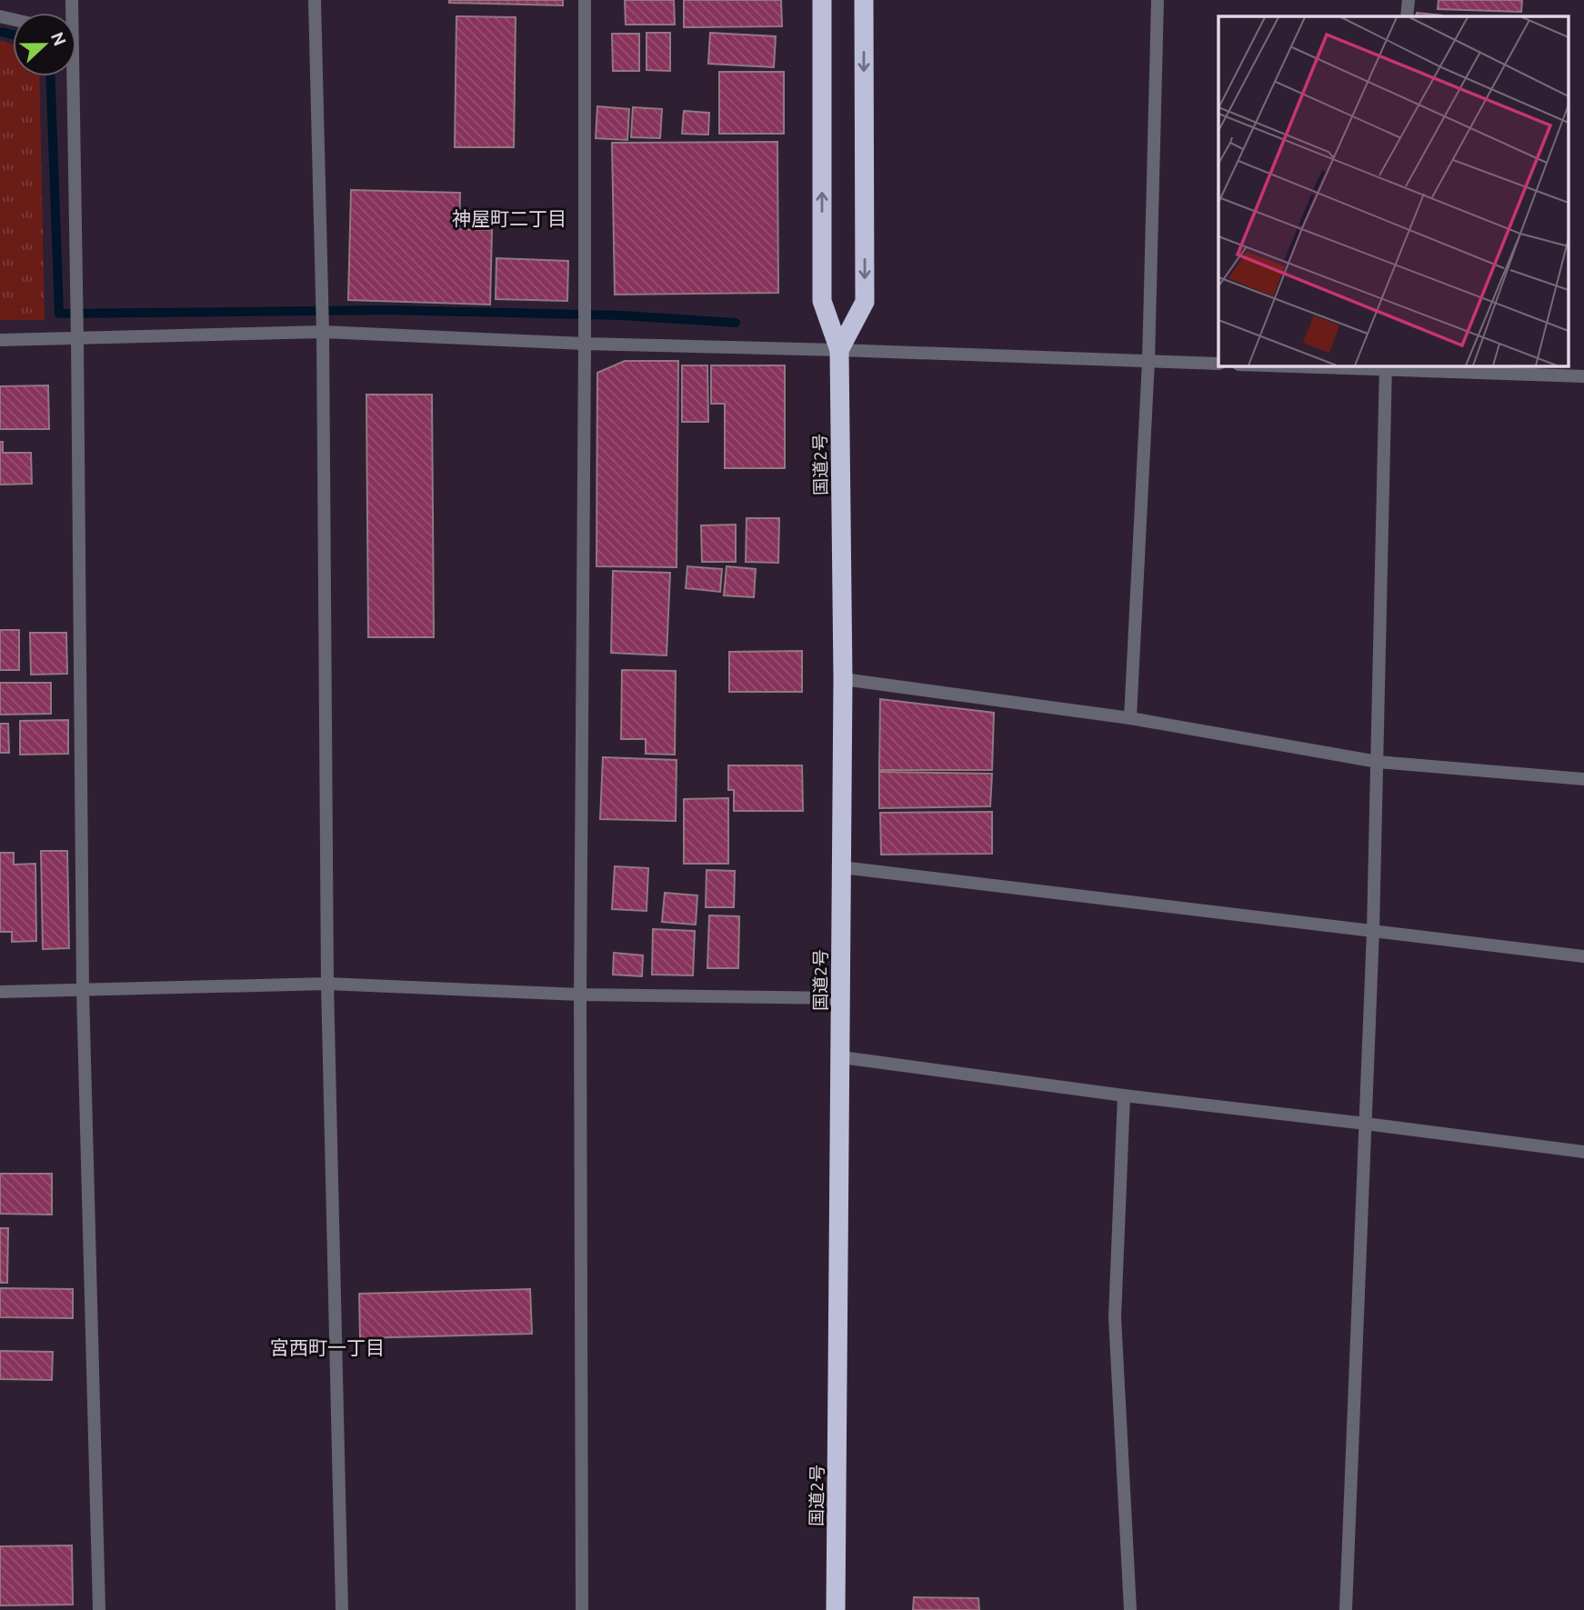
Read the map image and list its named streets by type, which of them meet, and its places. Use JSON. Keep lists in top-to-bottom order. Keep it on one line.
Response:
{"streets":{"highway":["国道2号"]},"districts":["神屋町二丁目","宮西町一丁目"],"north":"right"}
